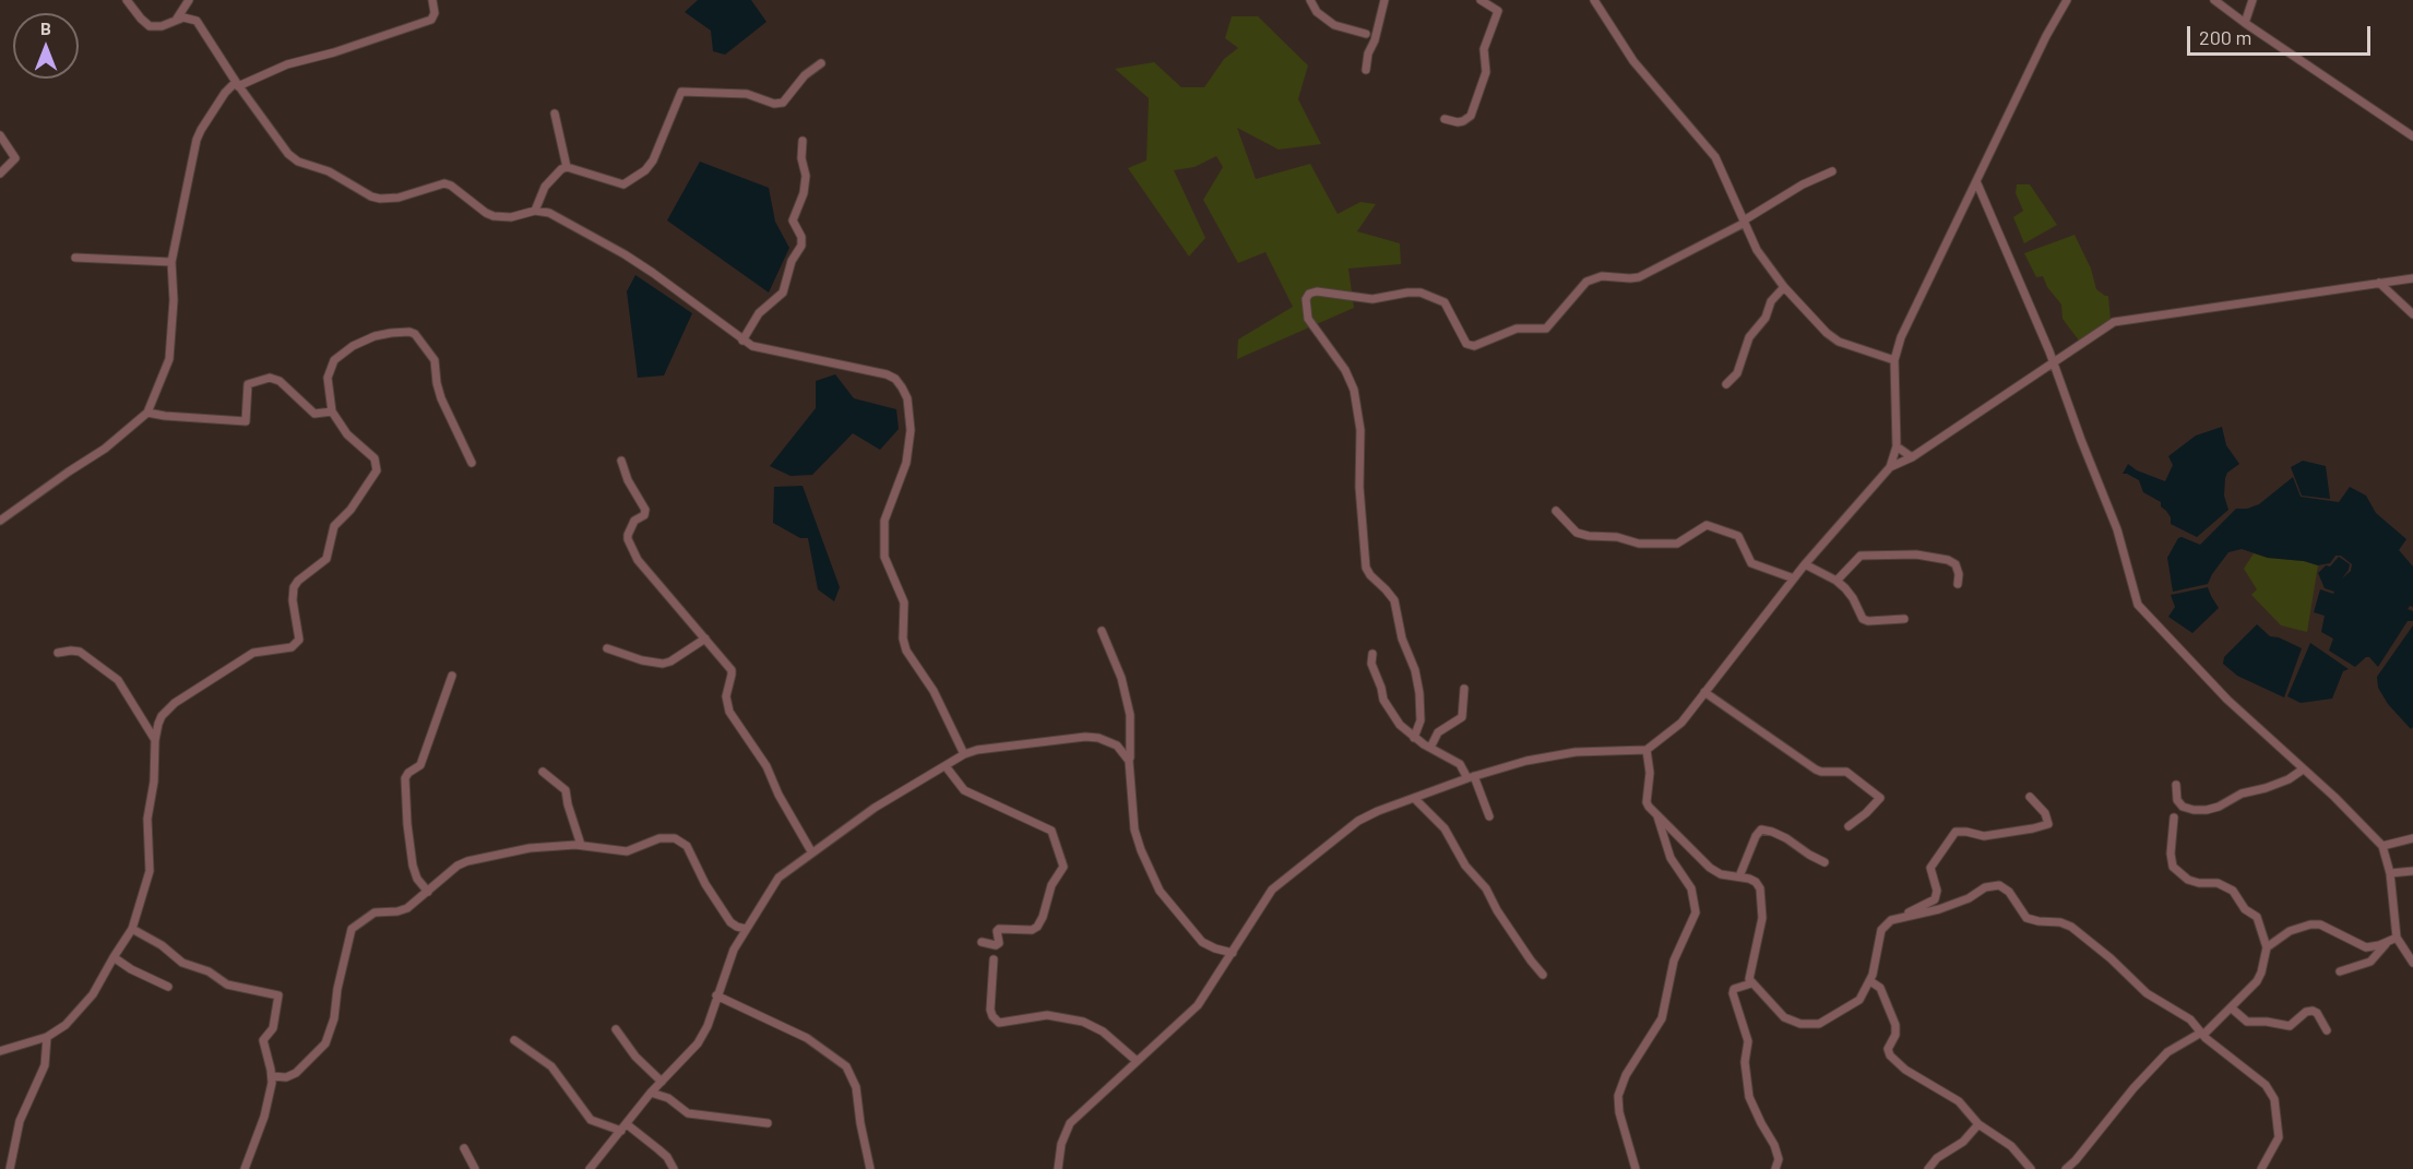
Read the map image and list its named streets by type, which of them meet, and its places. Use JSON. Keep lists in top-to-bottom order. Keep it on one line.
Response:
{"scale_bar":"200 m","north":"top"}
